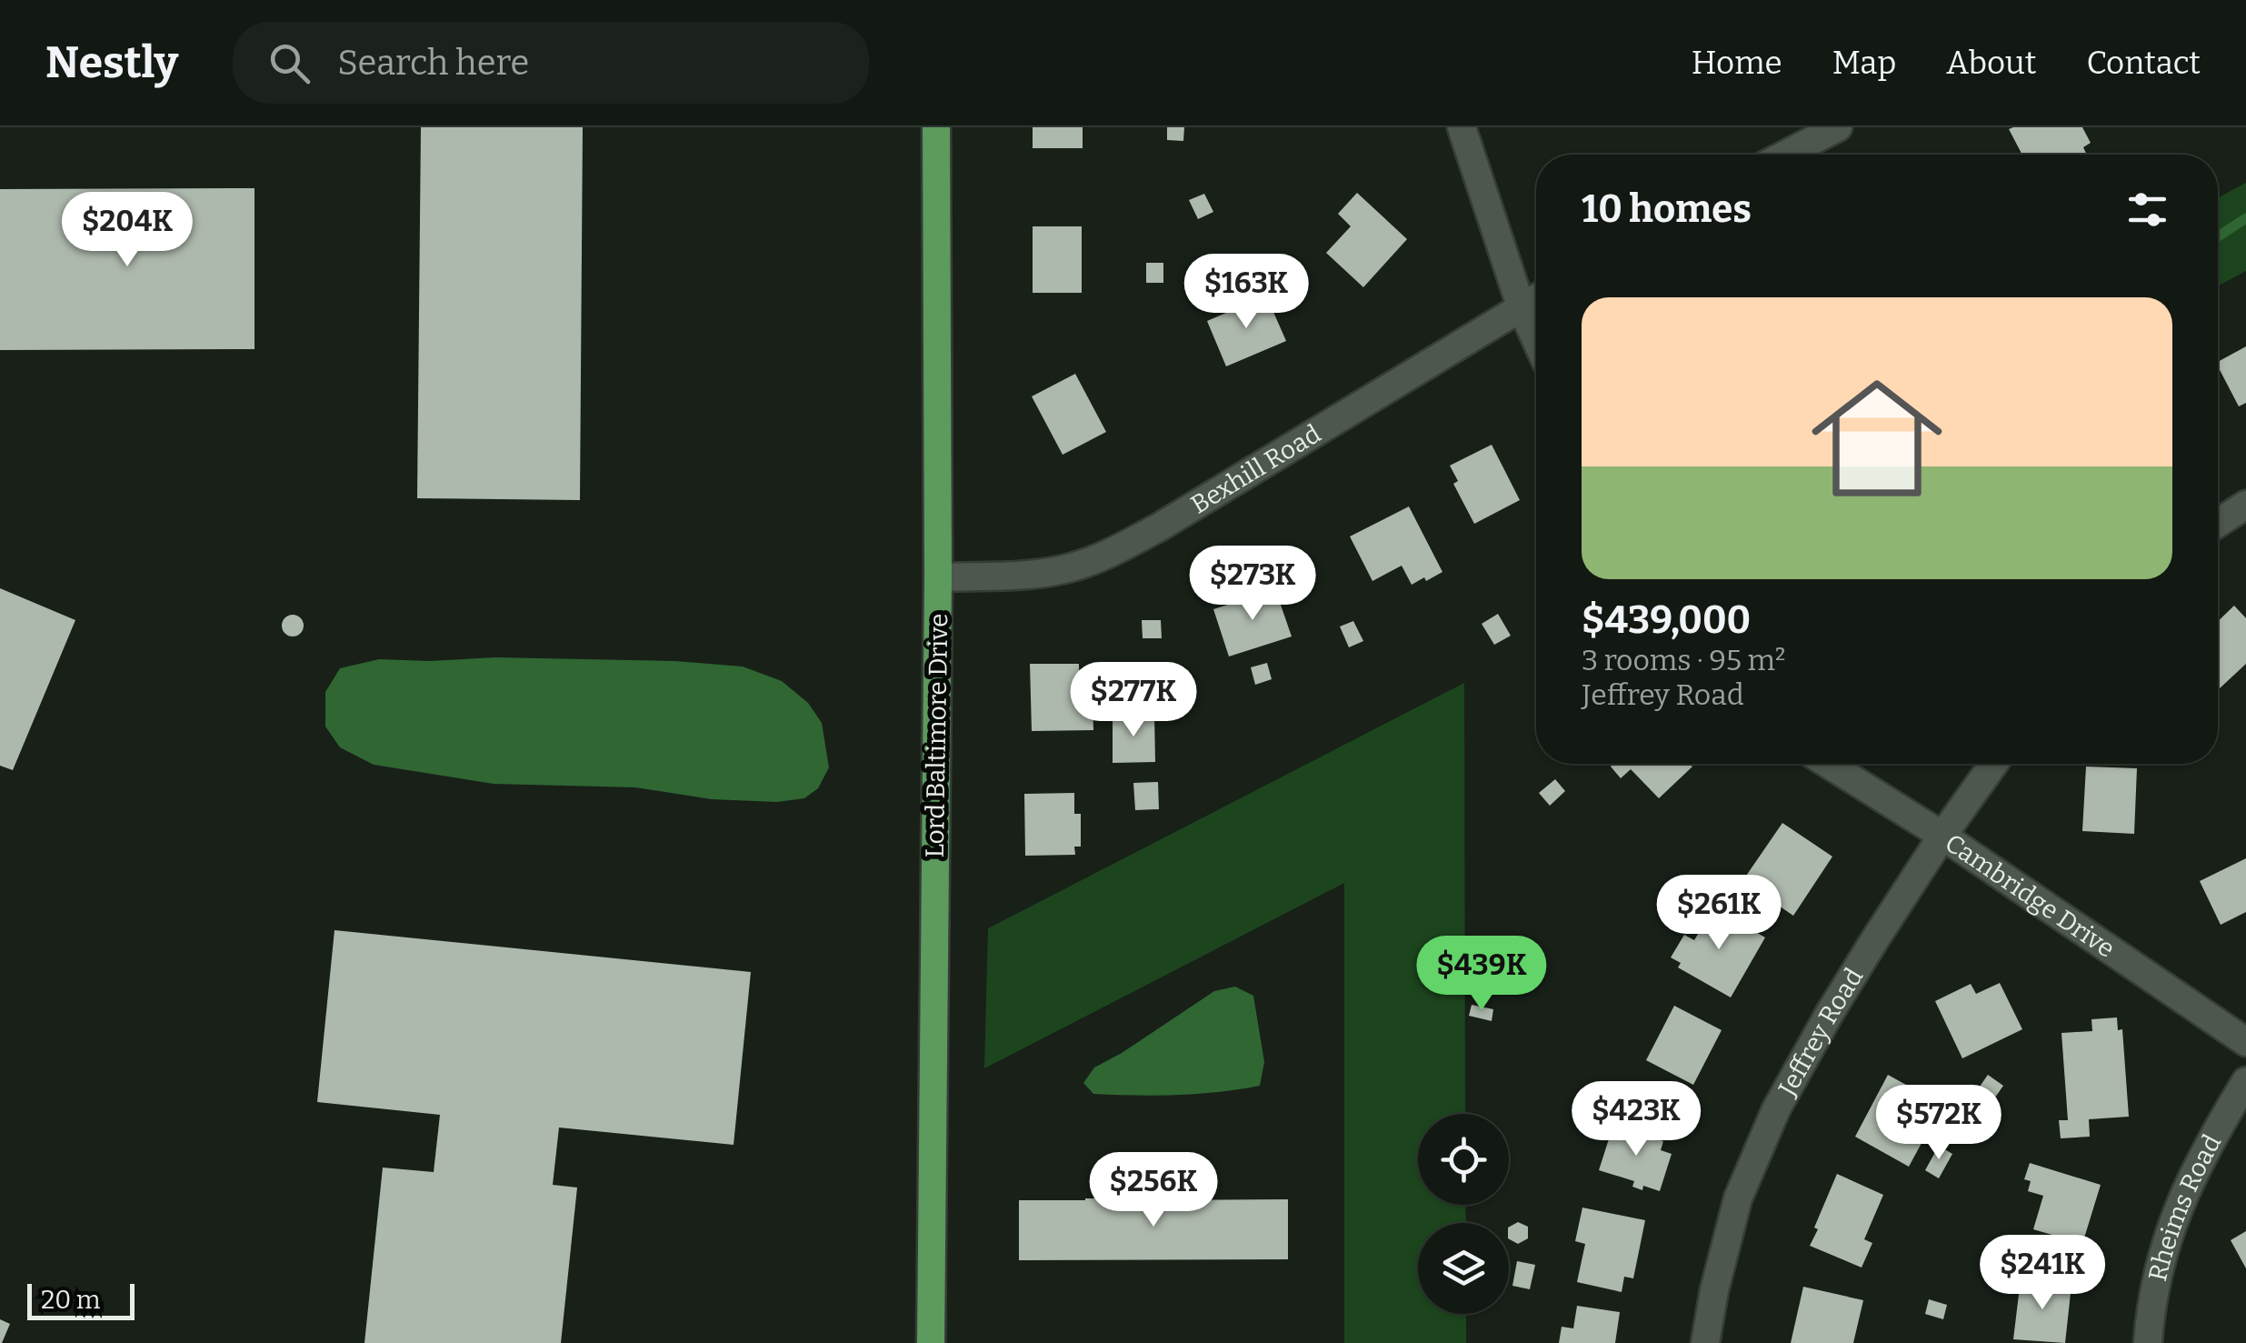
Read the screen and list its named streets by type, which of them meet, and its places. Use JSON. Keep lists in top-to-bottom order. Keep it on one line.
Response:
{"streets":{"main road":["Lord Baltimore Drive"],"street":["Bexhill Road","Cambridge Drive","Jeffrey Road","Rheims Road"]},"crossings":[["Bexhill Road","Lord Baltimore Drive"],["Cambridge Drive","Jeffrey Road"]],"scale_bar":"20 m","page":{"header":"Nestly","search":"Search here","nav":["Home","Map","About","Contact"],"heading":"10 homes","price":["$204K","$163K","$273K","$277K","$261K","$439K","$423K","$572K","$256K","$241K"],"list":[{"name":"$439,000","note":"3 rooms · 95 m² · Jeffrey Road"}],"scale":"20 m"}}
